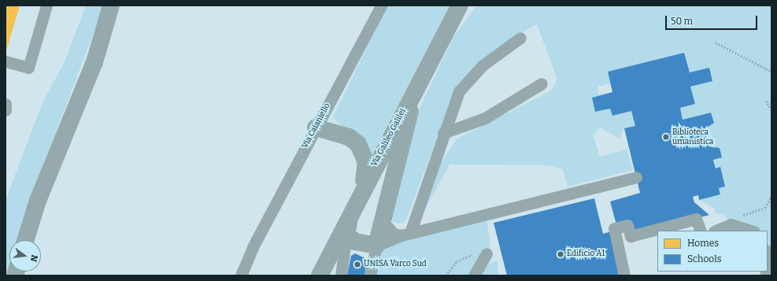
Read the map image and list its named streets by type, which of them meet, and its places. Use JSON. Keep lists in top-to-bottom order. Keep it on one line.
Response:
{"streets":{"street":["Via Caianiello","Via Galileo Galilei"]},"places":["Biblioteca umanistica","Edificio A1","UNISA Varco Sud"],"legend":["Homes","Schools"],"scale_bar":"50 m","north":"right"}
